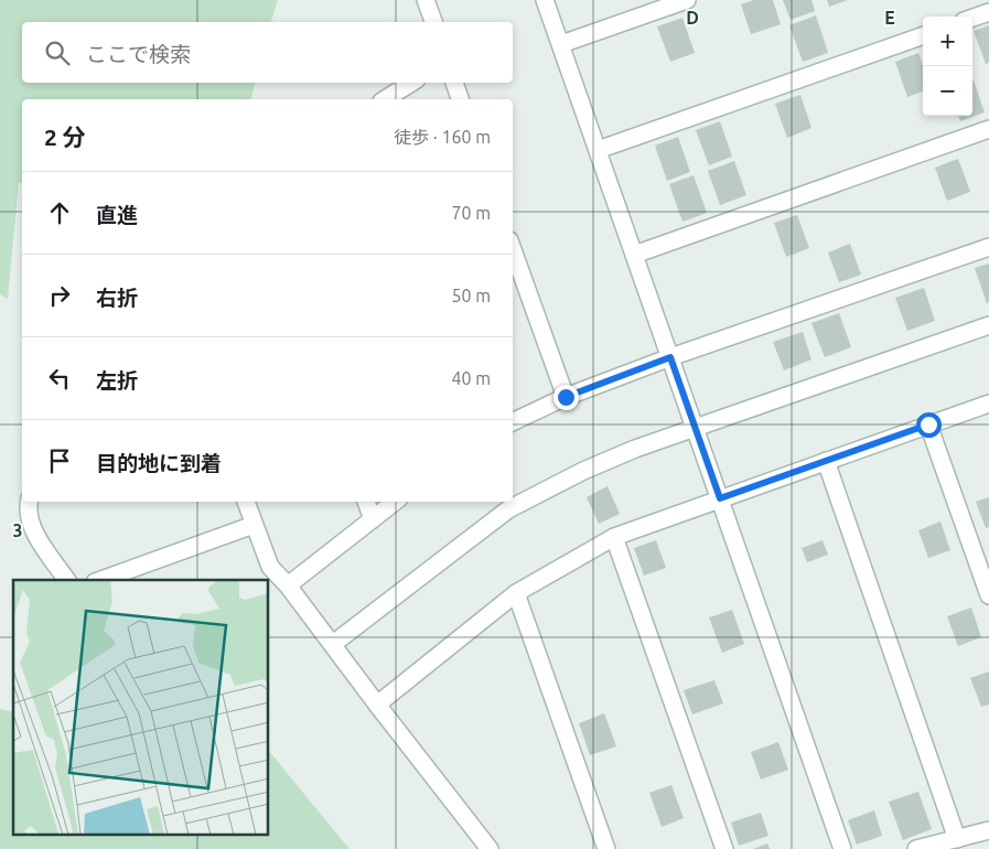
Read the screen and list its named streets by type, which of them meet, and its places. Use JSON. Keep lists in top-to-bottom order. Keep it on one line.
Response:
{"page":{"map_buttons":["+","−"],"search":"ここで検索","heading":["2 分","徒歩 · 160 m"],"list":[["直進","70 m"],["右折","50 m"],["左折","40 m"],"目的地に到着"]},"grid":{"columns":["D","E"],"rows":["3"]}}
